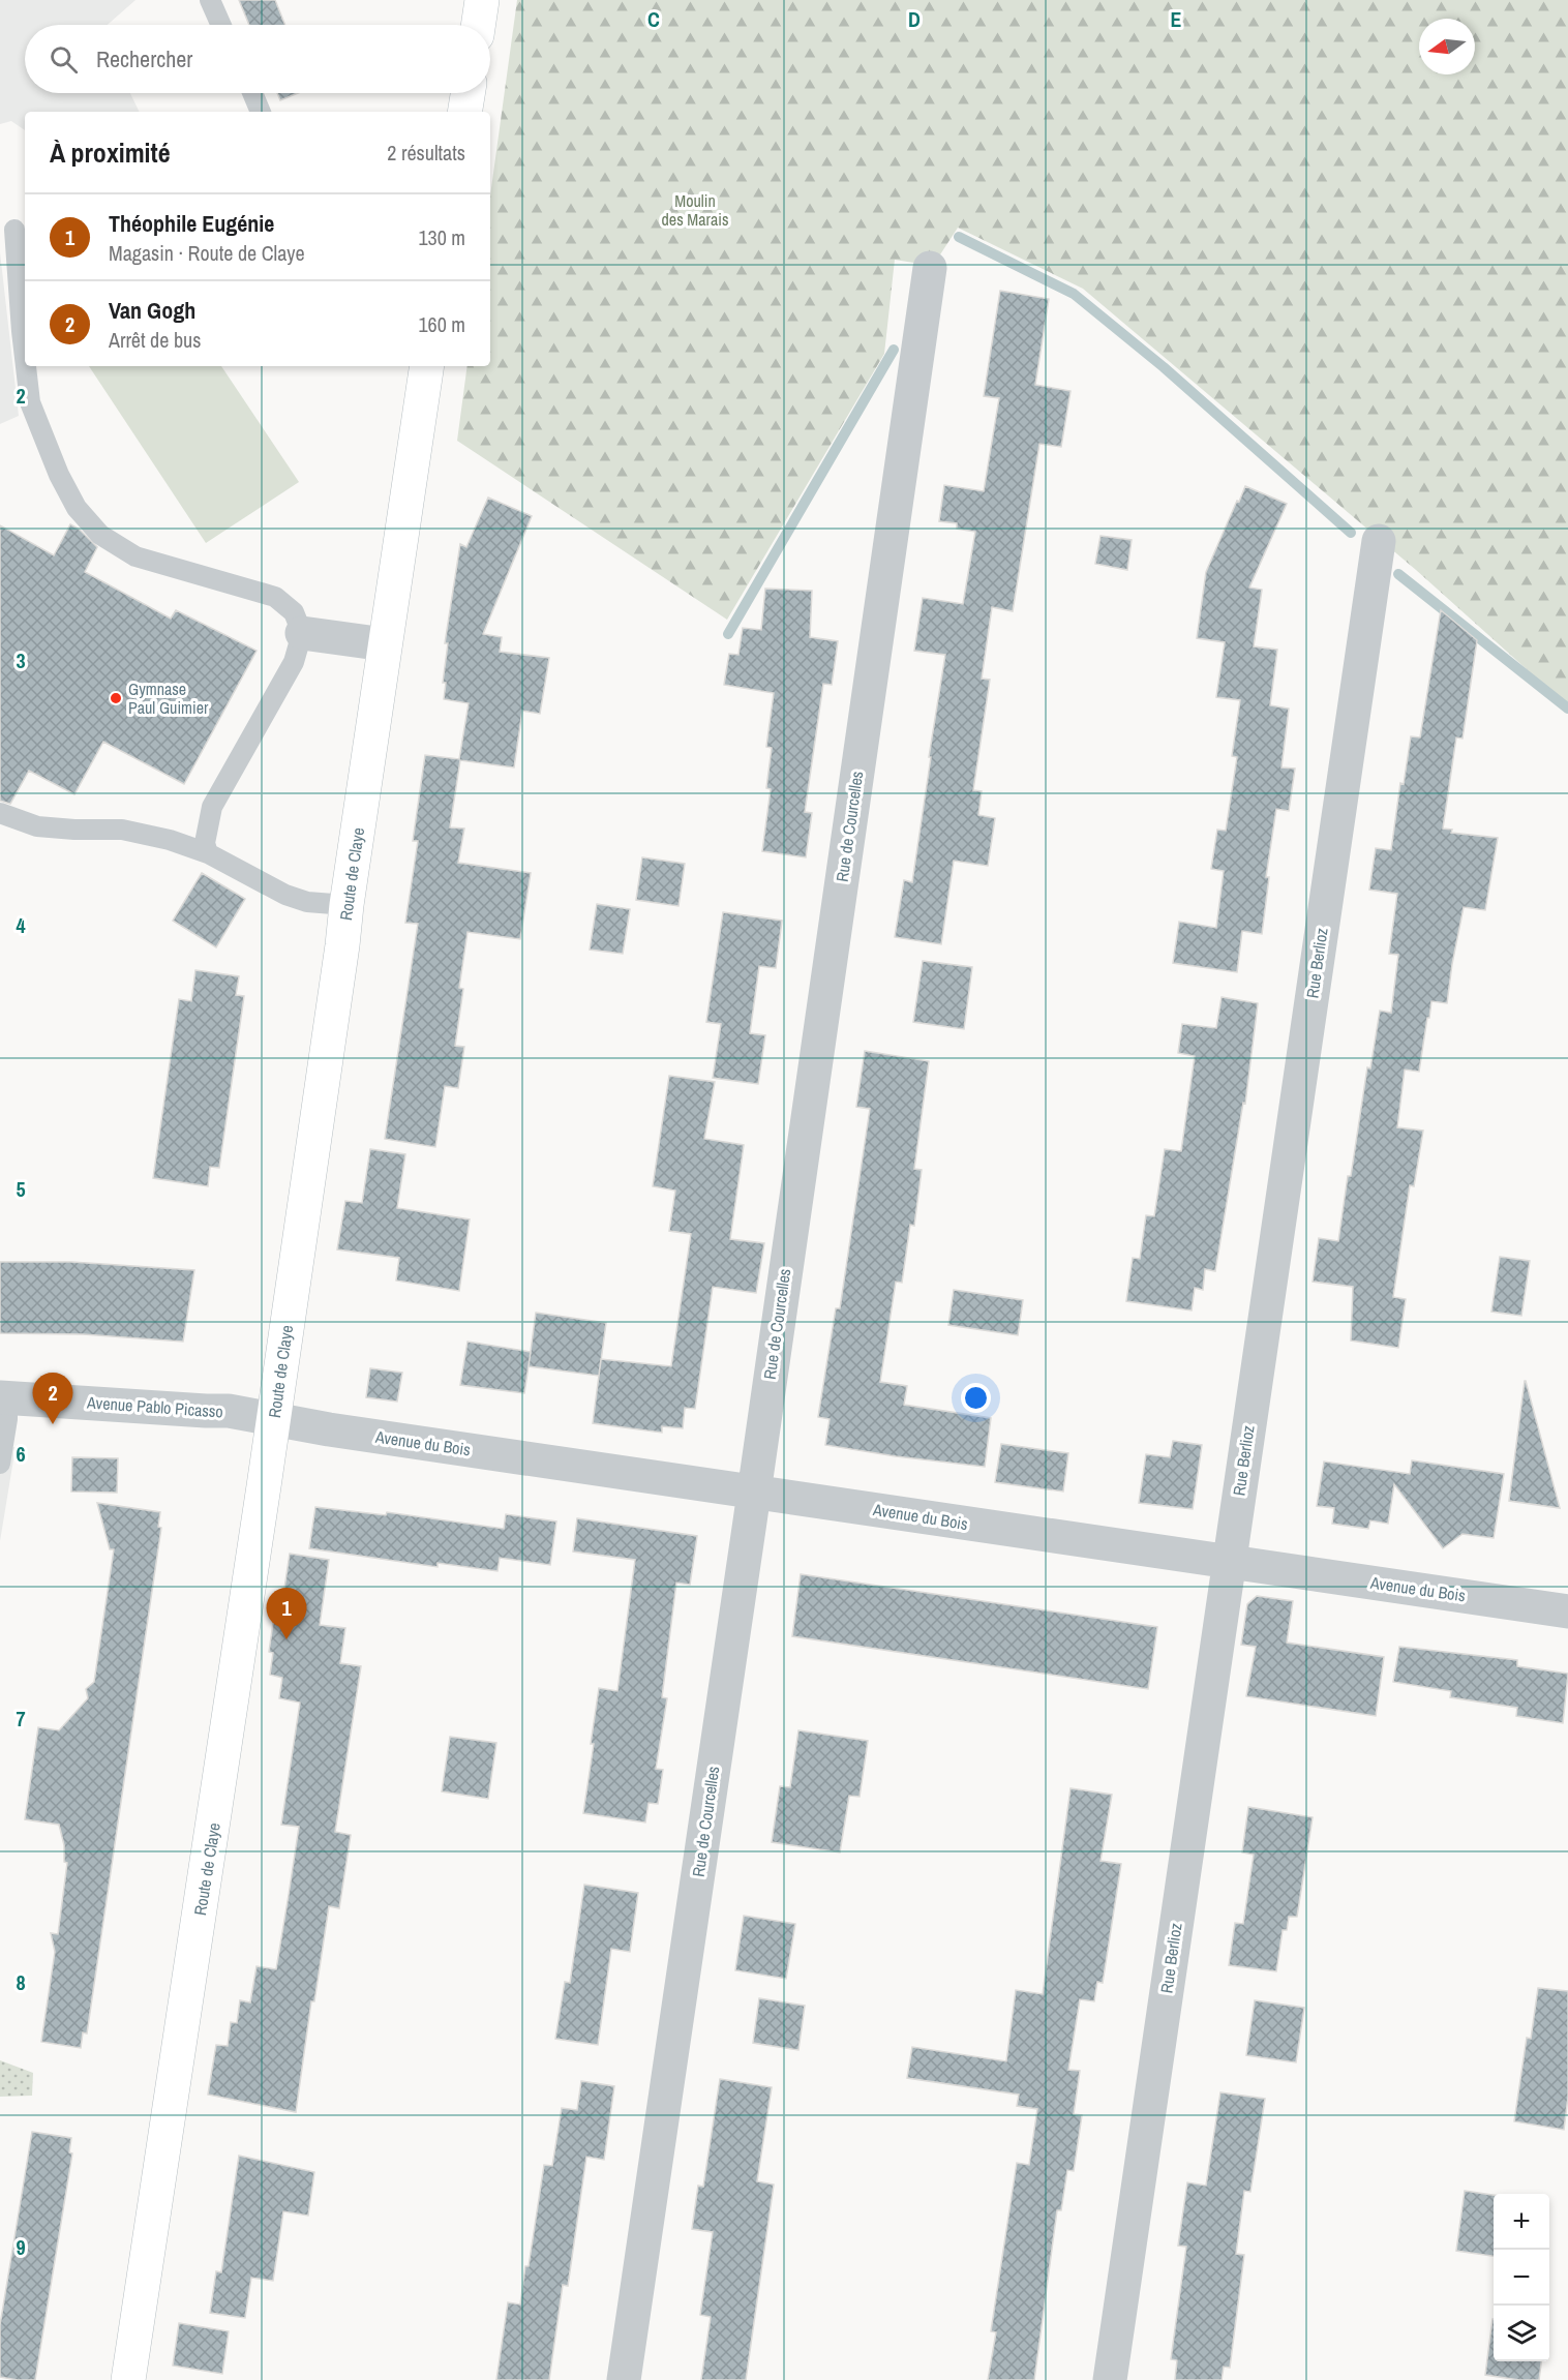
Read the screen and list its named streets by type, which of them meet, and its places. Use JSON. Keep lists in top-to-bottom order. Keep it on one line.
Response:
{"streets":{"main road":["Route de Claye"],"street":["Rue de Courcelles","Rue Berlioz","Avenue Pablo Picasso","Avenue du Bois"]},"crossings":[["Rue de Courcelles","Avenue du Bois"],["Route de Claye","Avenue Pablo Picasso"],["Route de Claye","Avenue du Bois"],["Rue Berlioz","Avenue du Bois"],["Avenue Pablo Picasso","Avenue du Bois"]],"parks":["Moulin des Marais"],"places":["Gymnase Paul Guimier"],"north":"left","page":{"search":"Rechercher","heading":["À proximité","2 résultats"],"list":[{"mark":"1","name":"Théophile Eugénie","note":"Magasin · Route de Claye","value":"130 m"},{"mark":"2","name":"Van Gogh","note":"Arrêt de bus","value":"160 m"}],"pins":["2","1"],"map_buttons":["+","−"]},"grid":{"columns":["C","D","E"],"rows":["2","3","4","5","6","7","8","9"]}}
